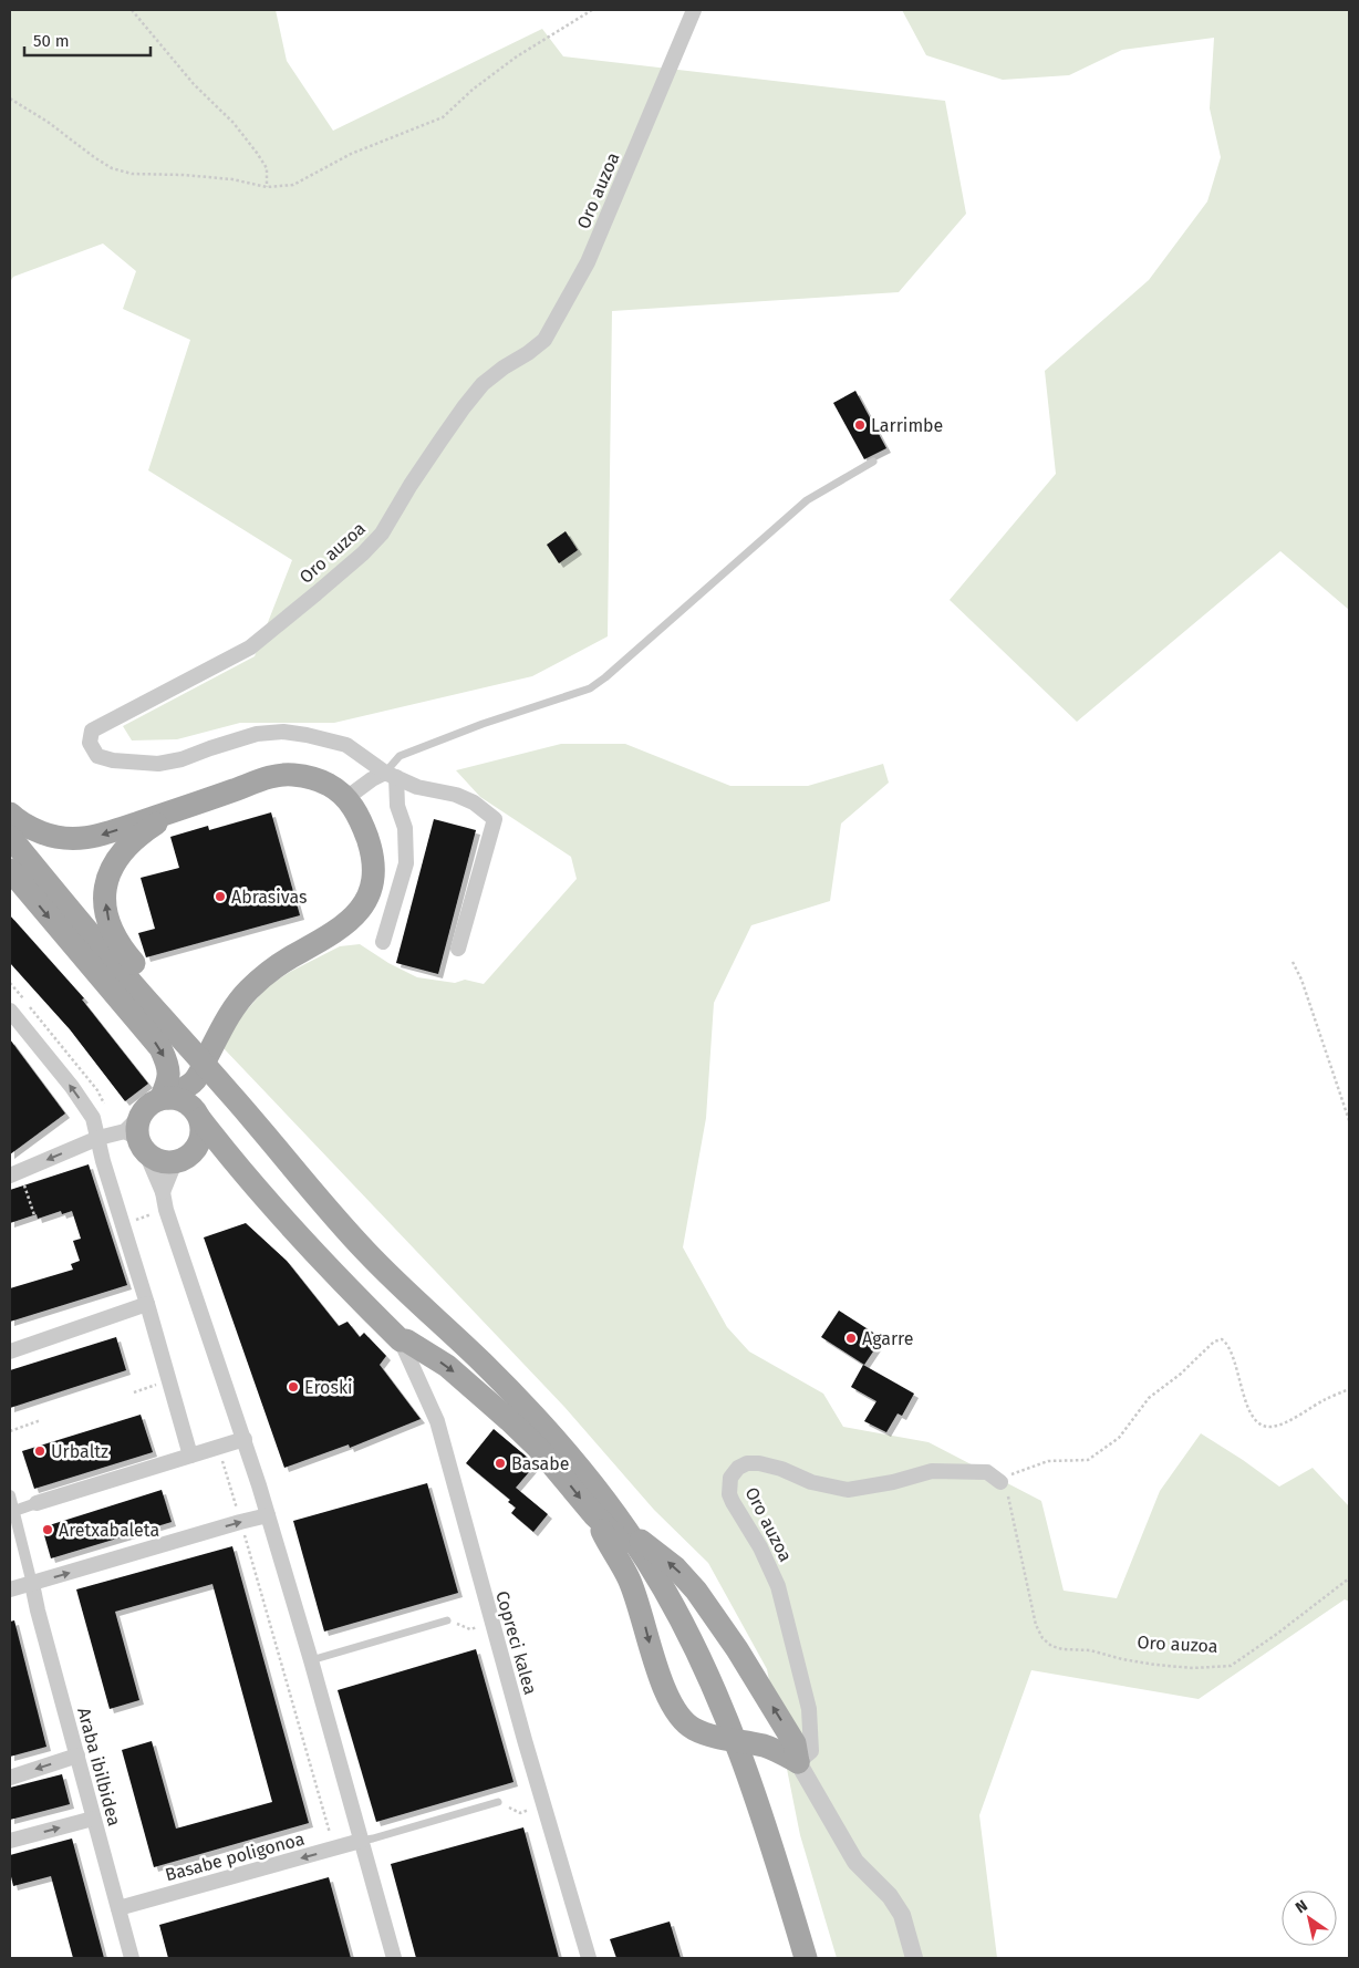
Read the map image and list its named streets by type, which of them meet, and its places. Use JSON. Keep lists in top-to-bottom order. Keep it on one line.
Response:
{"streets":{"street":["Oro auzoa","Copreci kalea","Araba ibilbidea","Basabe poligonoa"]},"crossings":[["Araba ibilbidea","Basabe poligonoa"]],"one_way":["Basabe poligonoa"],"places":["Larrimbe","Abrasivas","Agarre","Eroski","Urbaltz","Basabe","Aretxabaleta"],"scale_bar":"50 m","north":"top left"}
